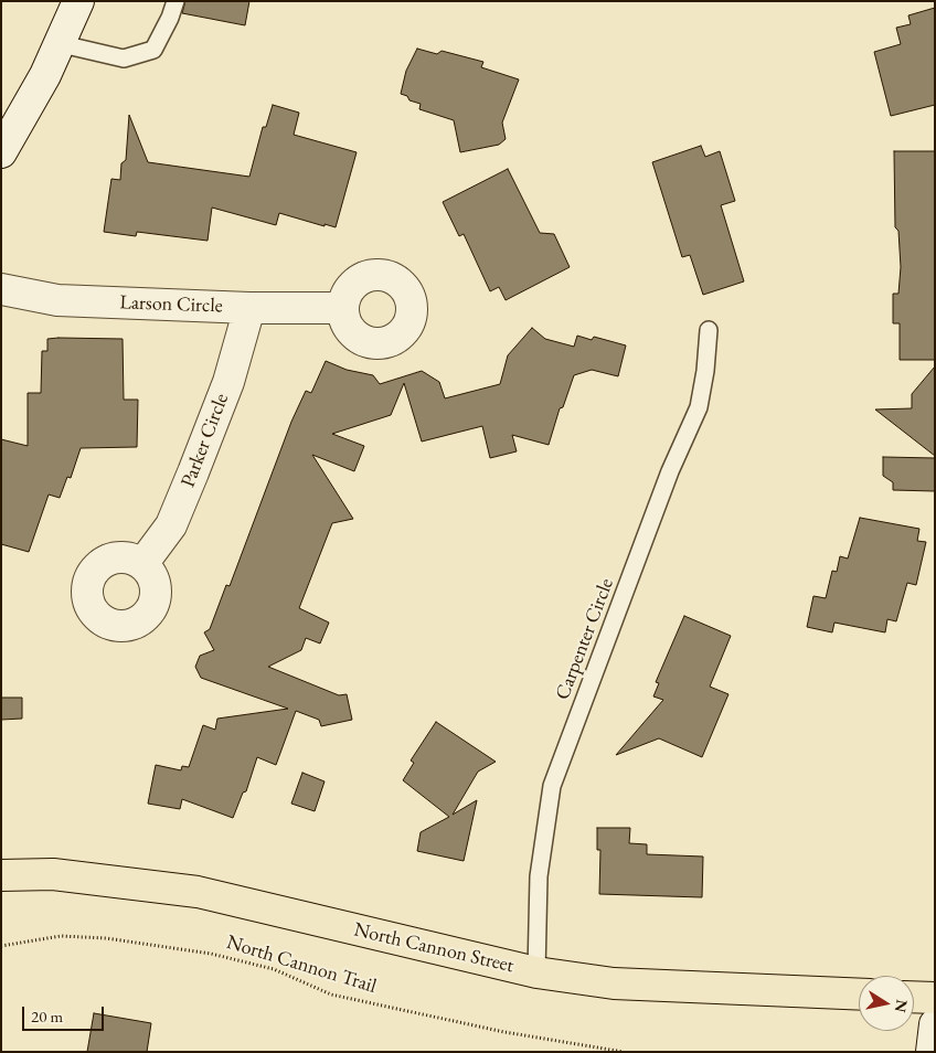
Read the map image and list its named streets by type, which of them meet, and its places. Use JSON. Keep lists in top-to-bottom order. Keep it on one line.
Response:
{"streets":{"main road":["North Cannon Street"],"street":["Larson Circle","Parker Circle"],"lane":["Carpenter Circle"],"path":["North Cannon Trail"]},"crossings":[["Larson Circle","Parker Circle"],["Carpenter Circle","North Cannon Street"]],"scale_bar":"20 m","north":"right"}
